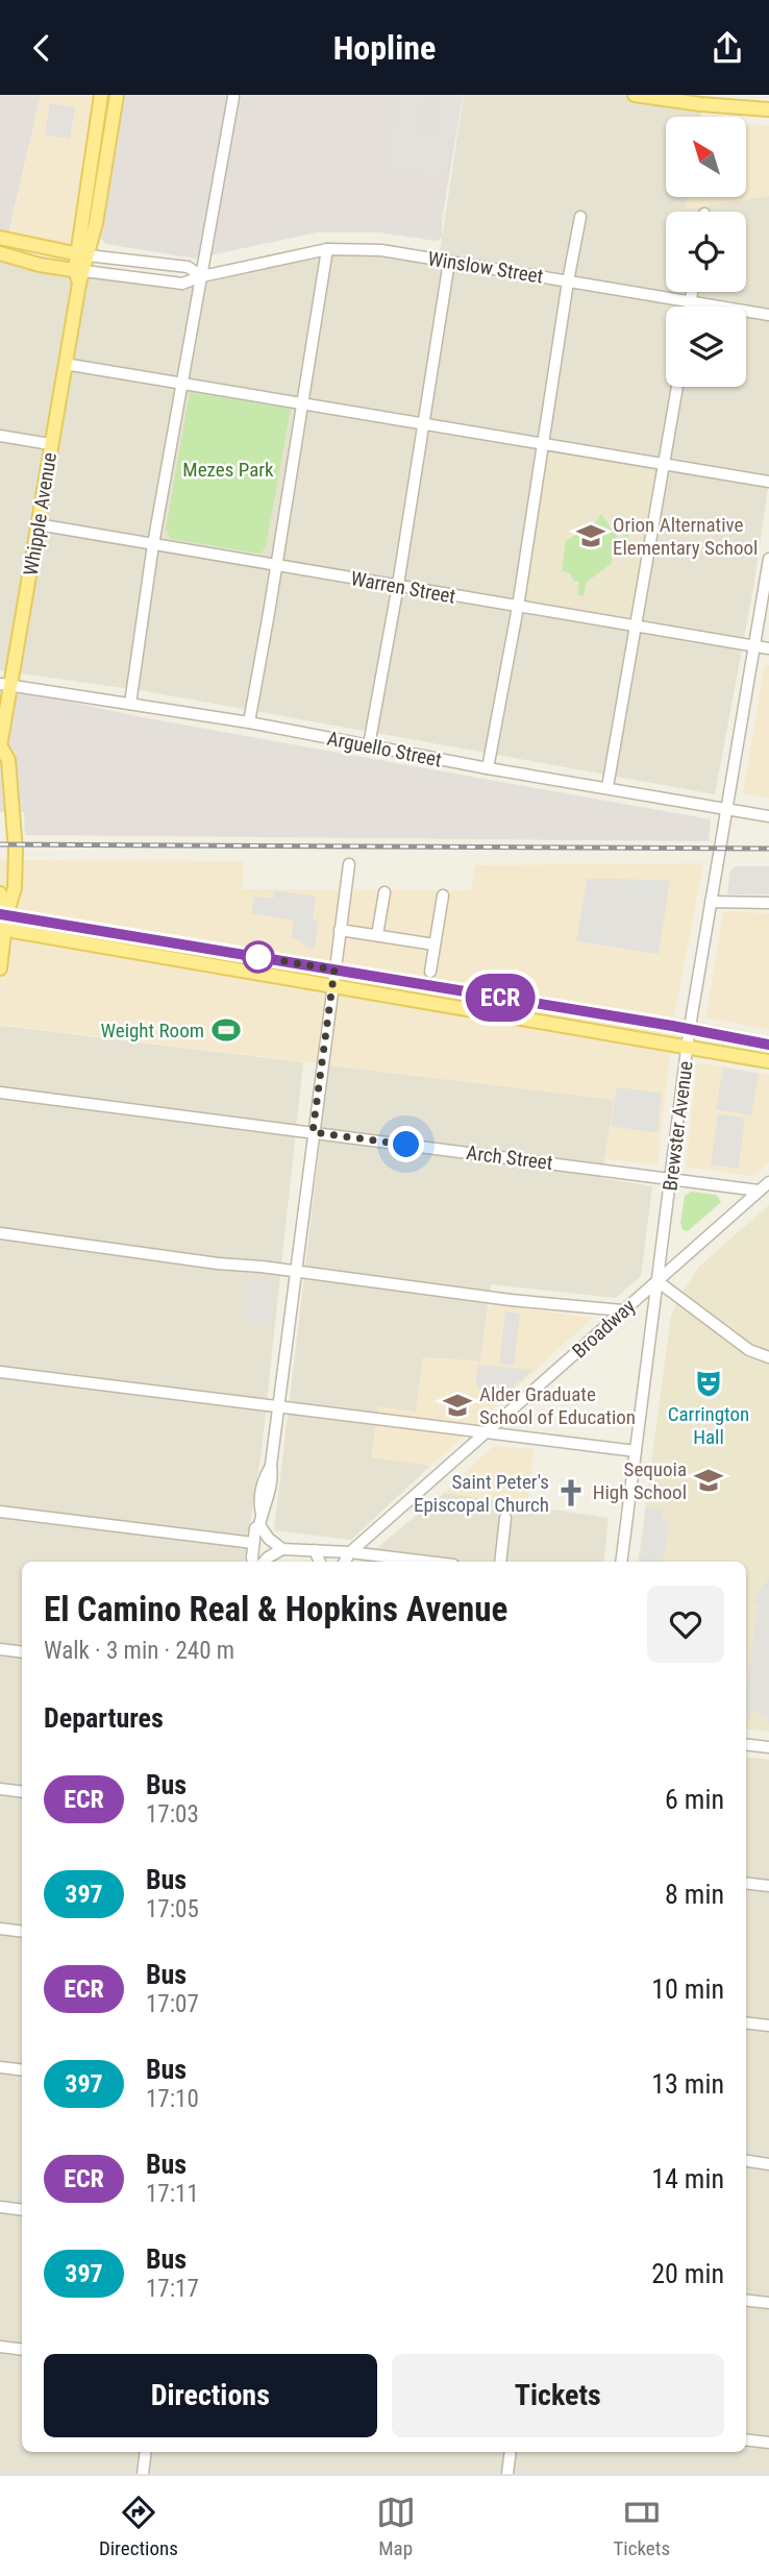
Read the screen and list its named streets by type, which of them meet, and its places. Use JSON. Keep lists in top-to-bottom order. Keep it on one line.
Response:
{"streets":{"main road":["Whipple Avenue"],"street":["Winslow Street","Warren Street","Arguello Street","Brewster Avenue","Arch Street","Broadway"]},"crossings":[["Winslow Street","Whipple Avenue"],["Whipple Avenue","Warren Street"],["Whipple Avenue","Arguello Street"],["Warren Street","Brewster Avenue"],["Arguello Street","Brewster Avenue"],["Brewster Avenue","Arch Street"],["Brewster Avenue","Broadway"],["Arch Street","Broadway"]],"parks":["Mezes Park"],"places":{"school or university":["Orion Alternative Elementary School","Alder Graduate School of Education","Sequoia High School"],"sports":["Weight Room"],"theatre":["Carrington Hall"],"church":["Saint Peter's Episcopal Church"]},"lines":["bus line ECR"],"north":"top left","page":{"header":"Hopline","on_map":"ECR","heading":[["El Camino Real & Hopkins Avenue","Walk · 3 min · 240 m"],"Departures"],"list":[{"mark":"ECR","name":"Bus","note":"17:03","value":"6 min"},{"mark":"397","name":"Bus","note":"17:05","value":"8 min"},{"mark":"ECR","name":"Bus","note":"17:07","value":"10 min"},{"mark":"397","name":"Bus","note":"17:10","value":"13 min"},{"mark":"ECR","name":"Bus","note":"17:11","value":"14 min"},{"mark":"397","name":"Bus","note":"17:17","value":"20 min"}],"buttons":["Directions","Tickets"],"tabs":["Directions","Map","Tickets"]}}
